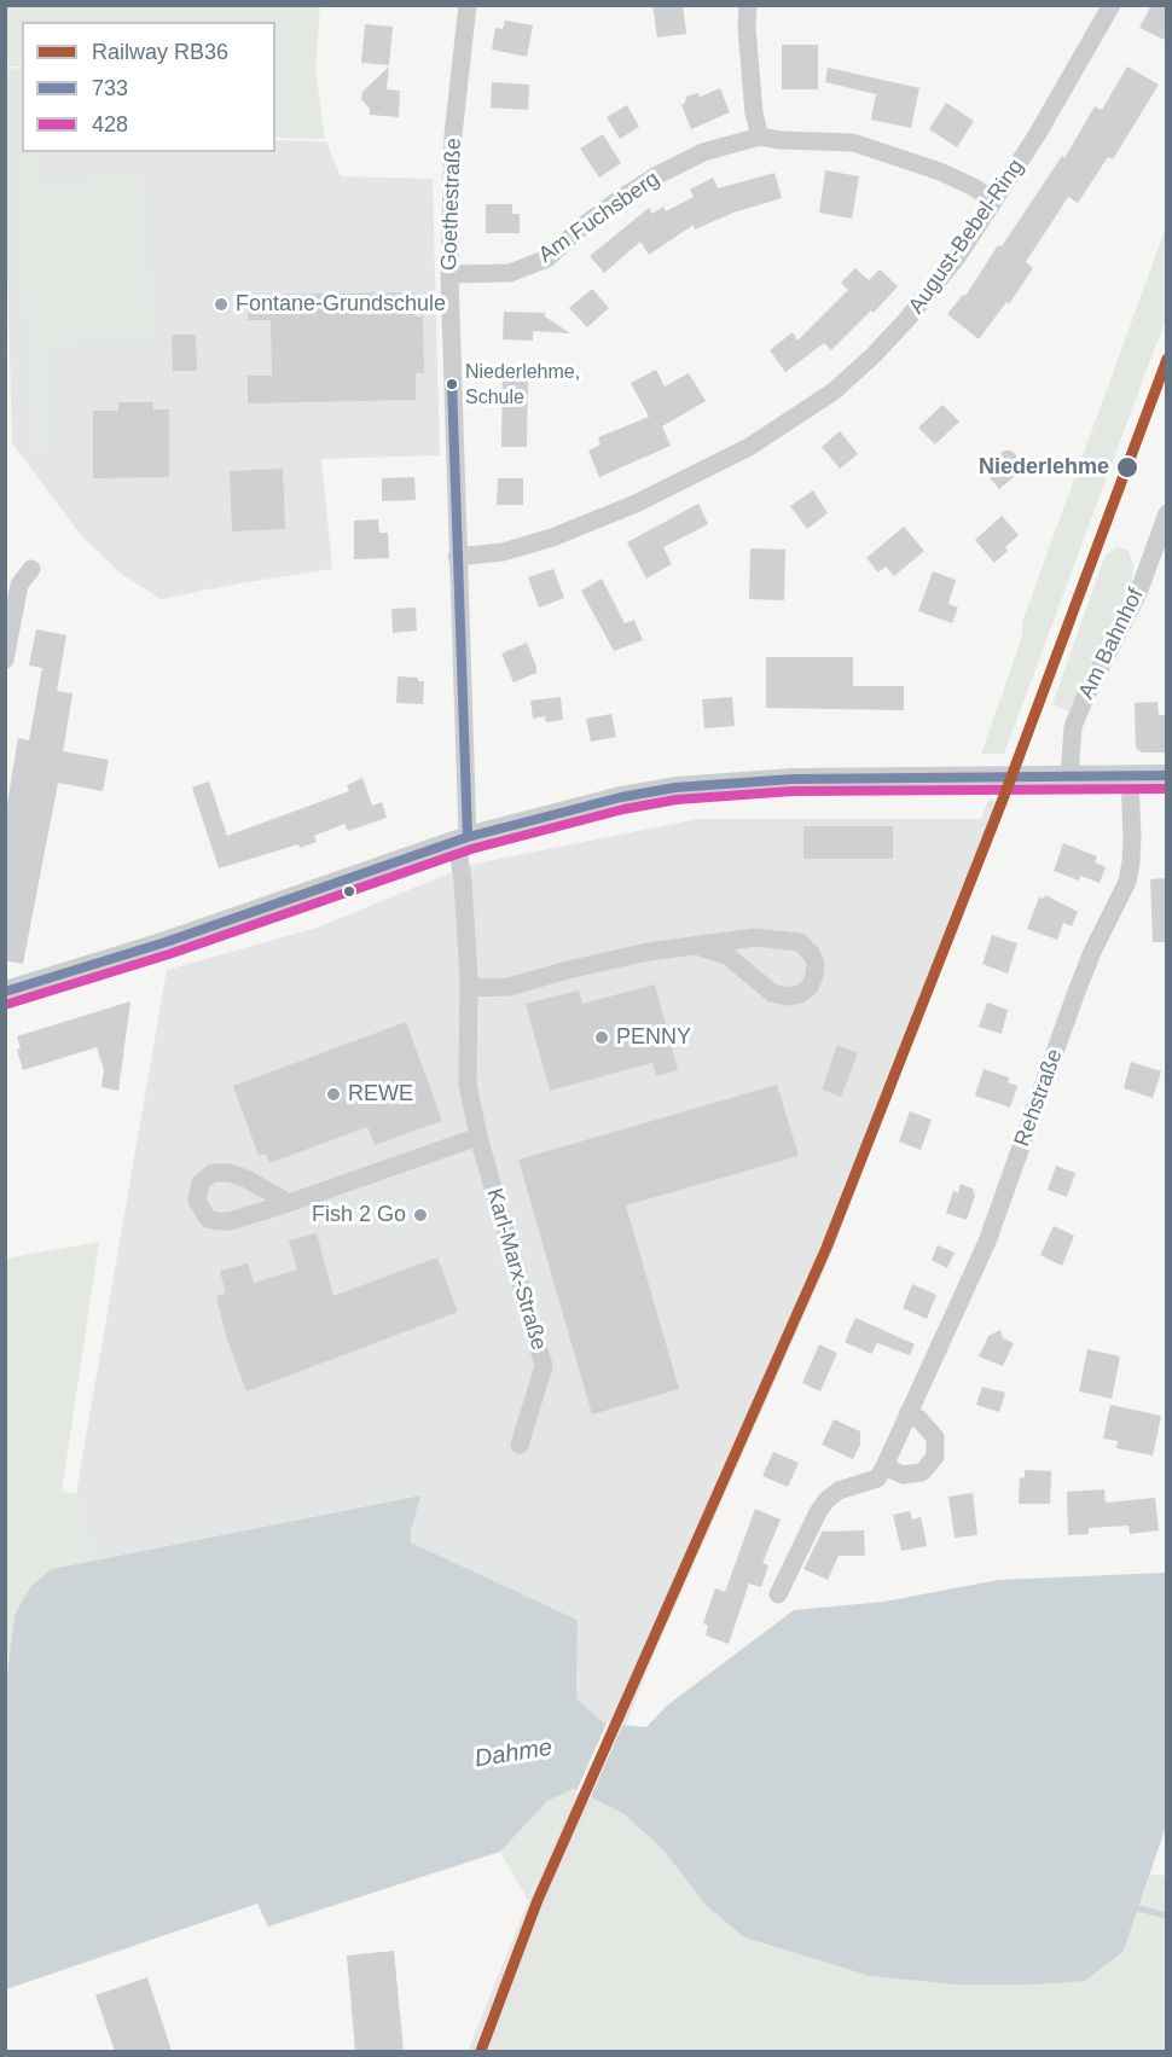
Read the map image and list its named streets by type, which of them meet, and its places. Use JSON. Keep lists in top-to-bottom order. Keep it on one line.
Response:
{"streets":{"street":["Goethestraße","Am Fuchsberg","August-Bebel-Ring","Am Bahnhof","Rehstraße","Karl-Marx-Straße"]},"crossings":[["Goethestraße","Am Fuchsberg"],["Goethestraße","August-Bebel-Ring"],["Goethestraße","Karl-Marx-Straße"],["Am Fuchsberg","August-Bebel-Ring"]],"water":["Dahme"],"places":["Fontane-Grundschule","Niederlehme, Schule","Niederlehme","PENNY","REWE","Fish 2 Go"],"lines":["rail line RB36","transit line 733","transit line 428"],"legend":["Railway RB36","733","428"]}
